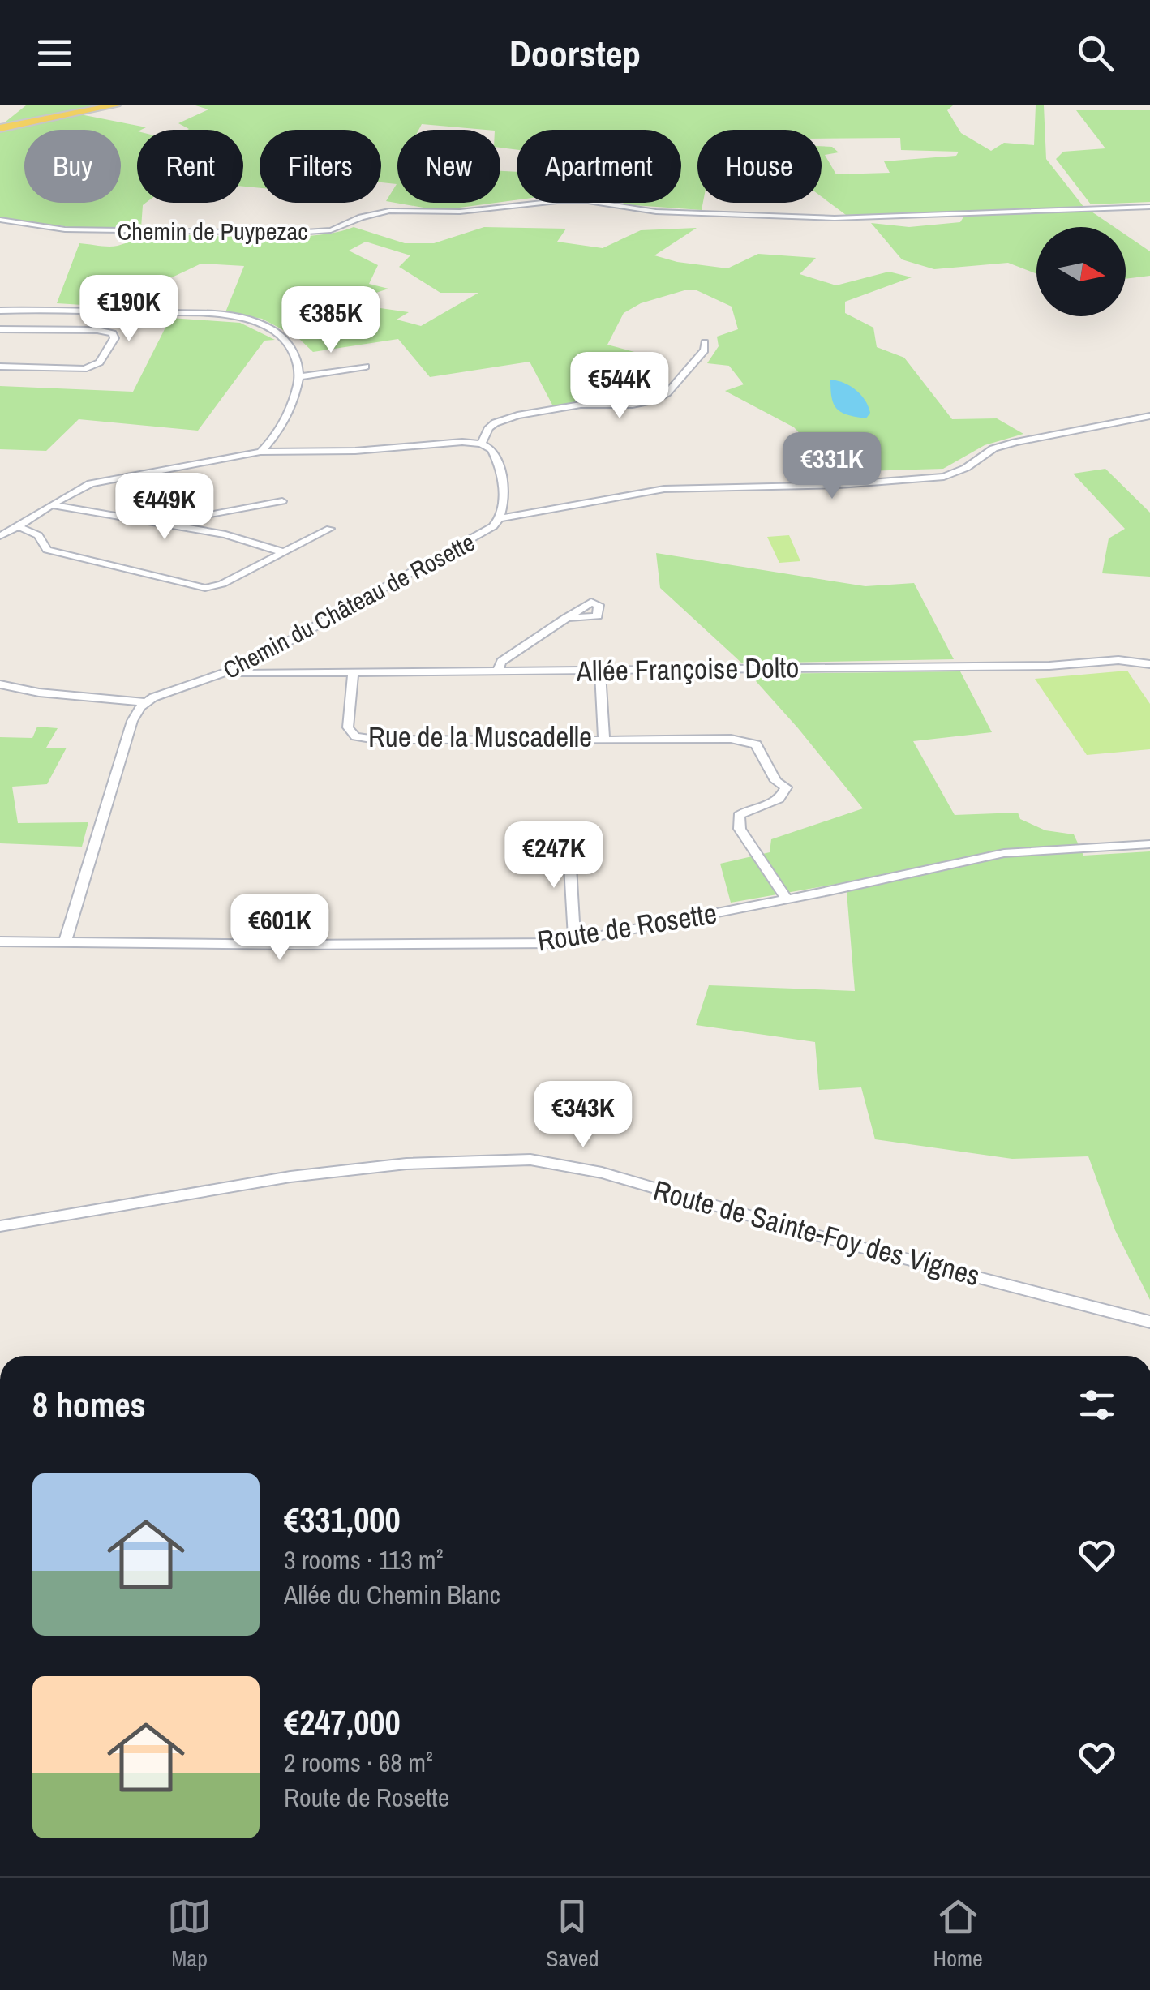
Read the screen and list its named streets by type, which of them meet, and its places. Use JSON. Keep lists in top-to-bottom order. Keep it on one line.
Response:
{"streets":{"street":["Chemin de Puypezac","Chemin du Château de Rosette","Allée Françoise Dolto","Rue de la Muscadelle","Route de Rosette","Route de Sainte-Foy des Vignes"]},"crossings":[["Chemin du Château de Rosette","Allée Françoise Dolto"],["Allée Françoise Dolto","Rue de la Muscadelle"]],"north":"right","page":{"header":"Doorstep","chip":["Buy","Rent","Filters","New","Apartment","House"],"price":["€190K","€385K","€544K","€331K","€449K","€247K","€601K","€343K"],"heading":"8 homes","list":[{"name":"€331,000","note":"3 rooms · 113 m² · Allée du Chemin Blanc"},{"name":"€247,000","note":"2 rooms · 68 m² · Route de Rosette"}],"tabs":["Map","Saved","Home"]}}
